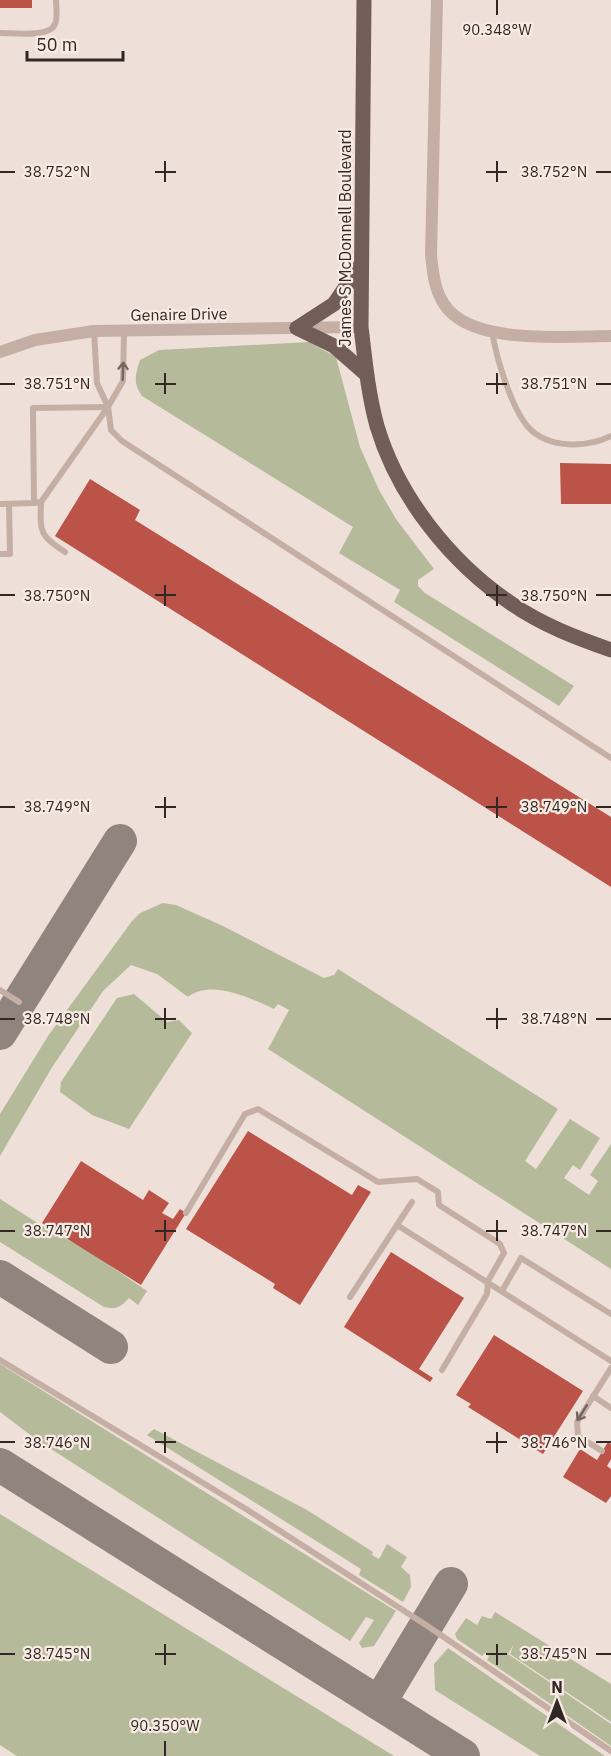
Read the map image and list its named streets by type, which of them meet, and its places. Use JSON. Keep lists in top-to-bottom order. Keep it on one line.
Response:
{"streets":{"main road":["James S McDonnell Boulevard"],"street":["Genaire Drive"]},"crossings":[["James S McDonnell Boulevard","Genaire Drive"]],"scale_bar":"50 m","north":"top","coordinates":["90.348°W","38.752°N","38.751°N","38.750°N","38.749°N","38.748°N","38.747°N","38.746°N","38.745°N","90.350°W"]}
